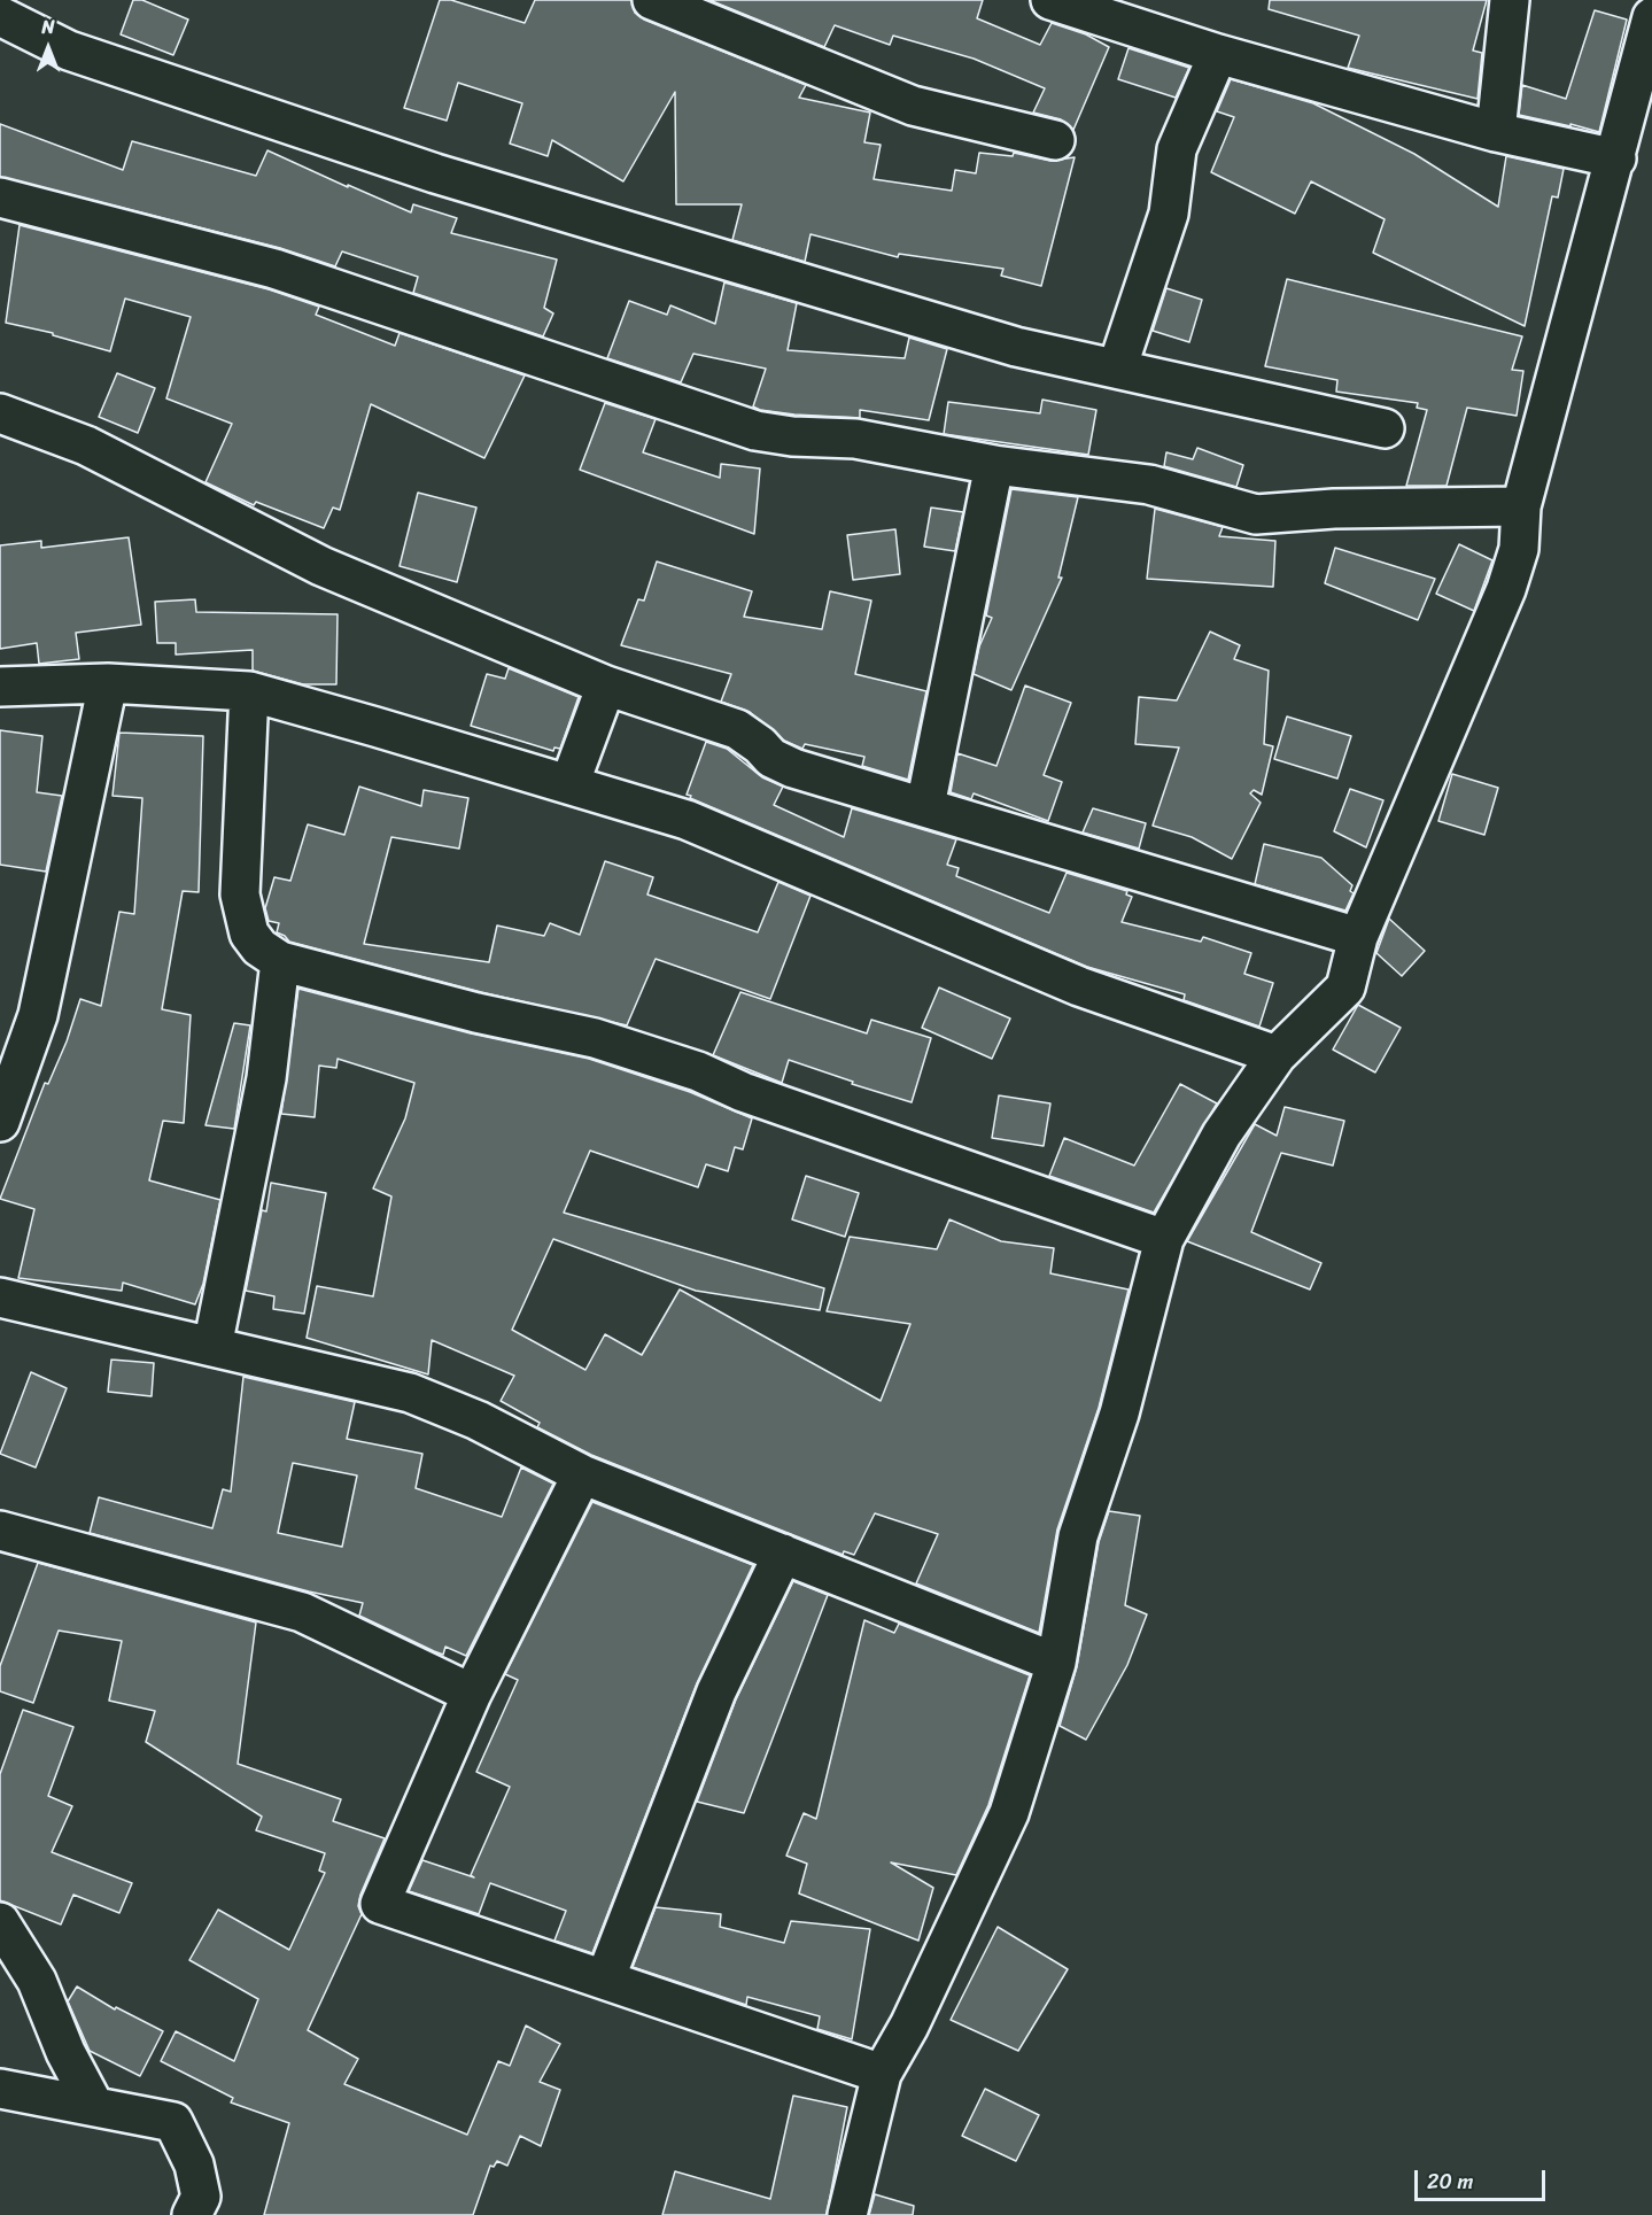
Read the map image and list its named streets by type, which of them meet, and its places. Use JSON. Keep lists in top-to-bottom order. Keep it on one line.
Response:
{"scale_bar":"20 m","north":"top"}
